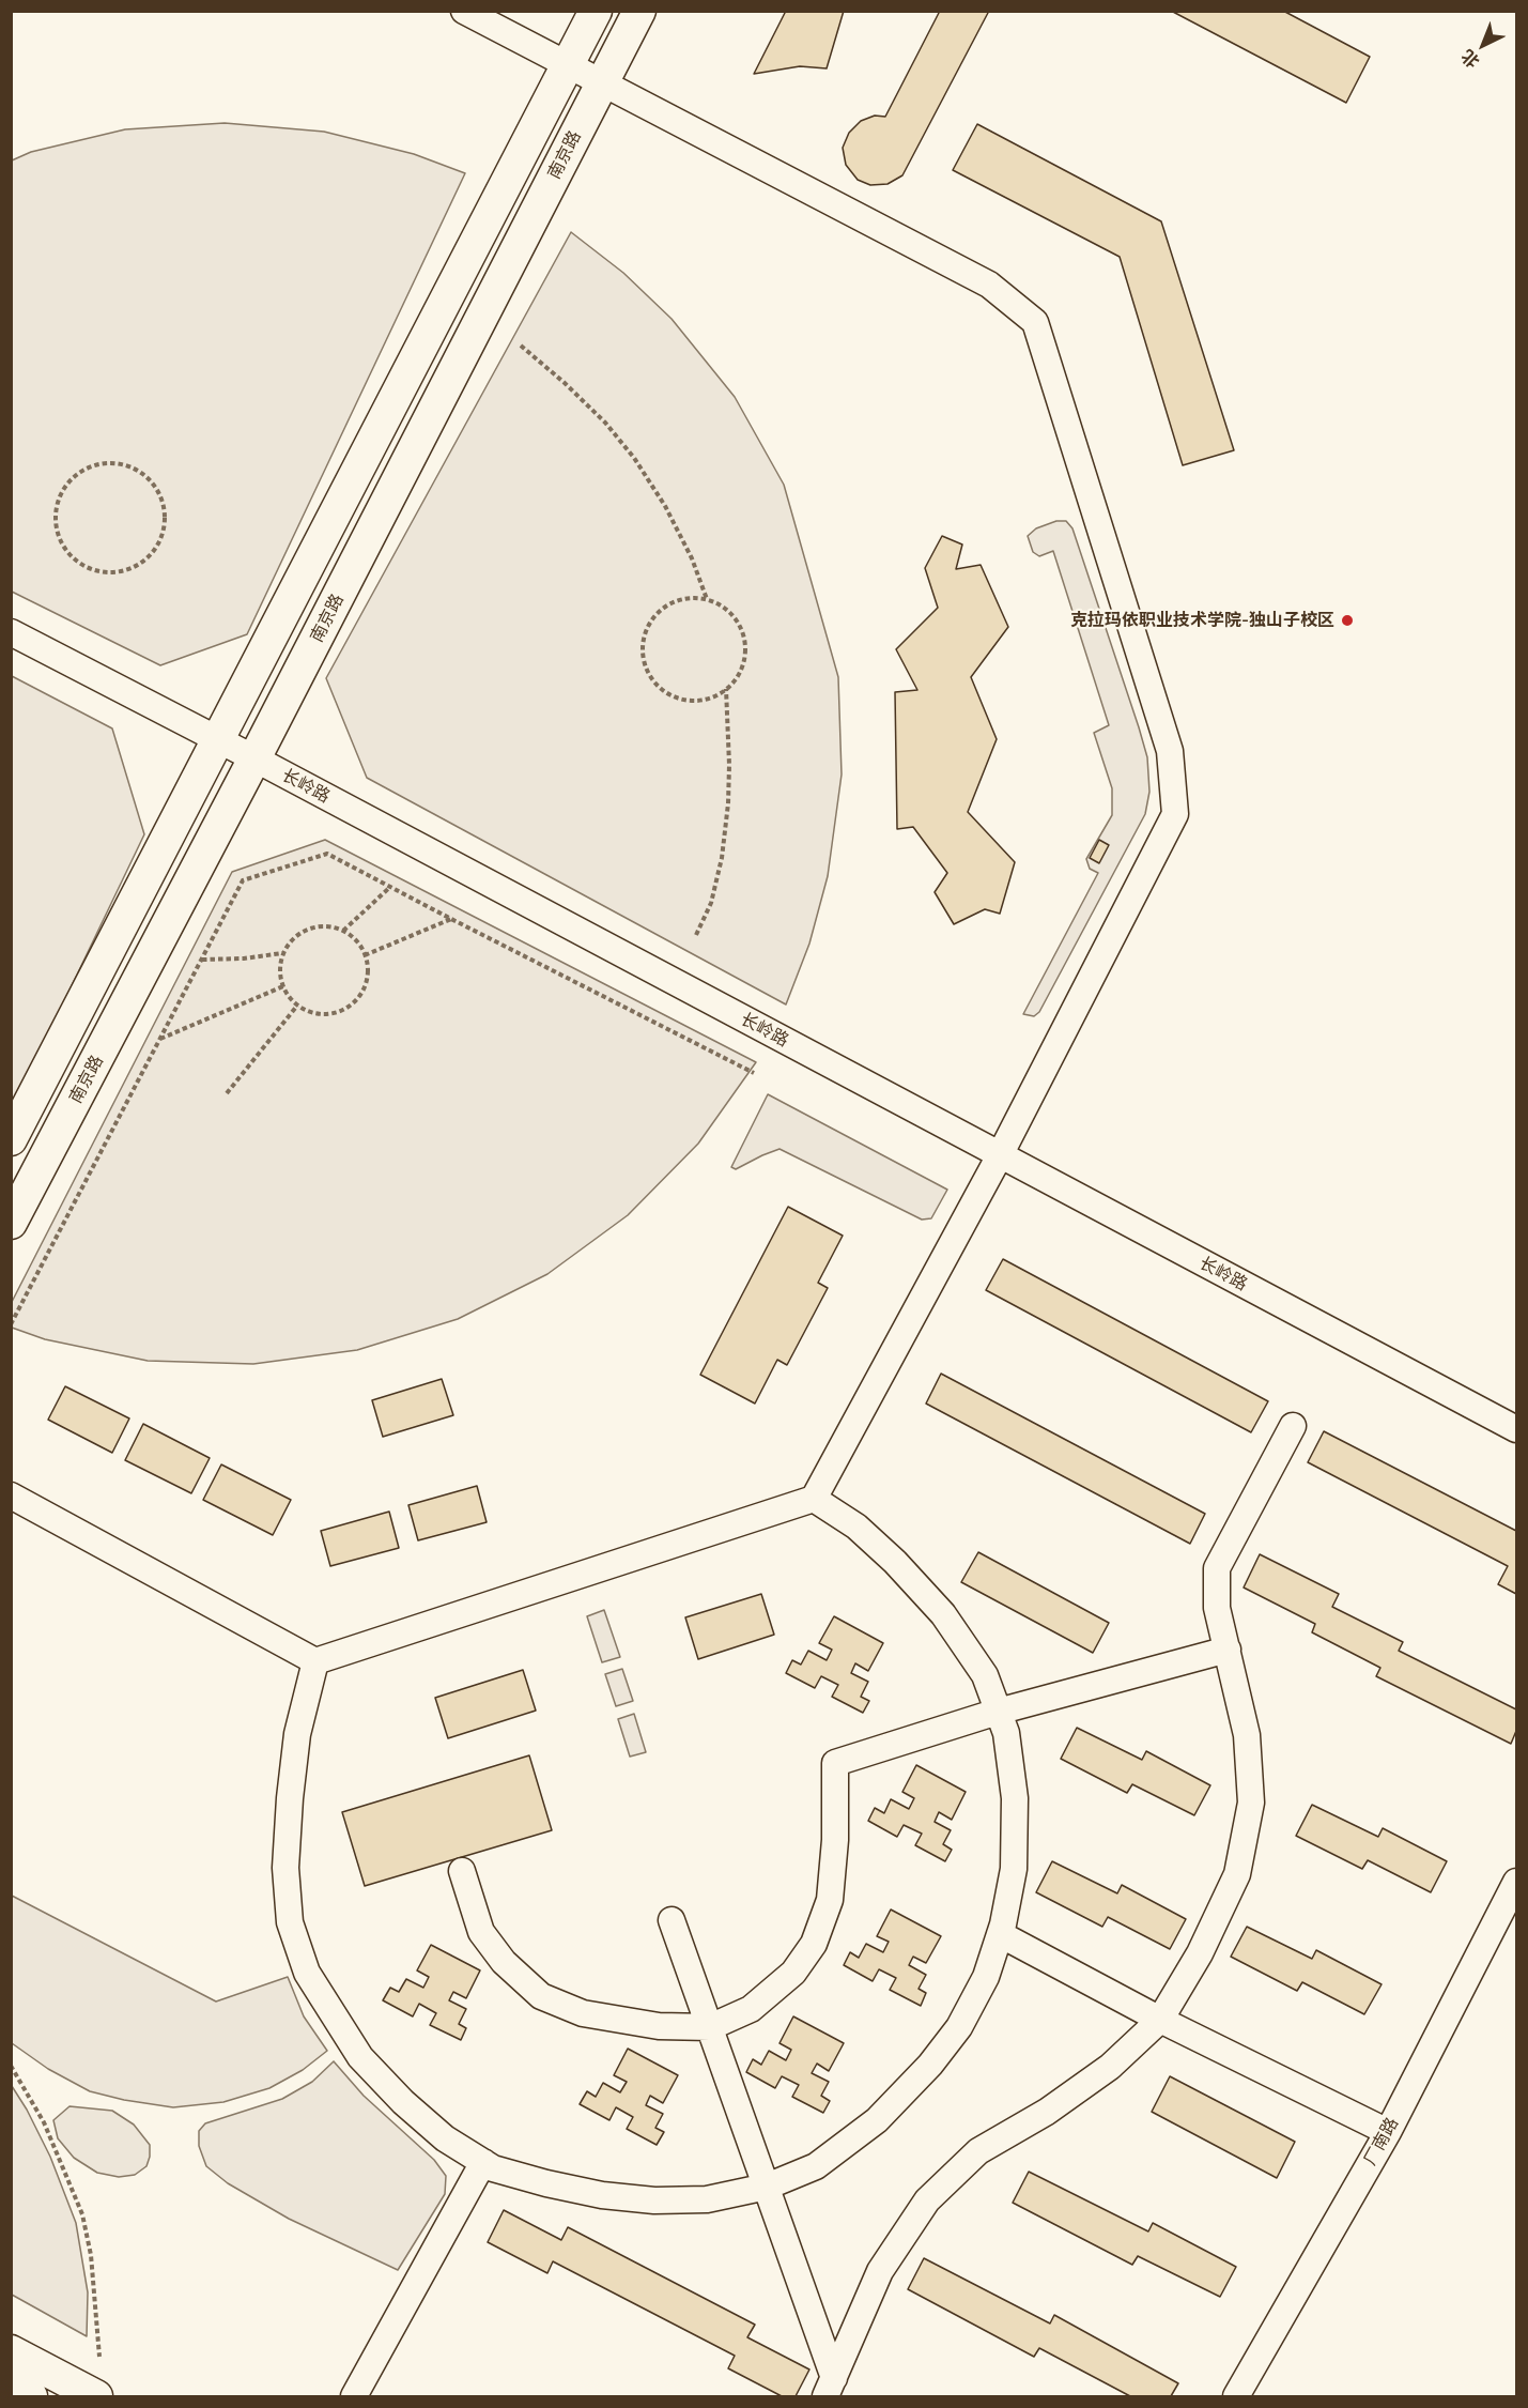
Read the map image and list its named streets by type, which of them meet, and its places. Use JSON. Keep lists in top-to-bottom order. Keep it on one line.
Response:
{"streets":{"main road":["南京路"],"street":["长岭路","厂南路"]},"crossings":[["南京路","长岭路"]],"places":["克拉玛依职业技术学院-独山子校区"],"north":"bottom left"}
